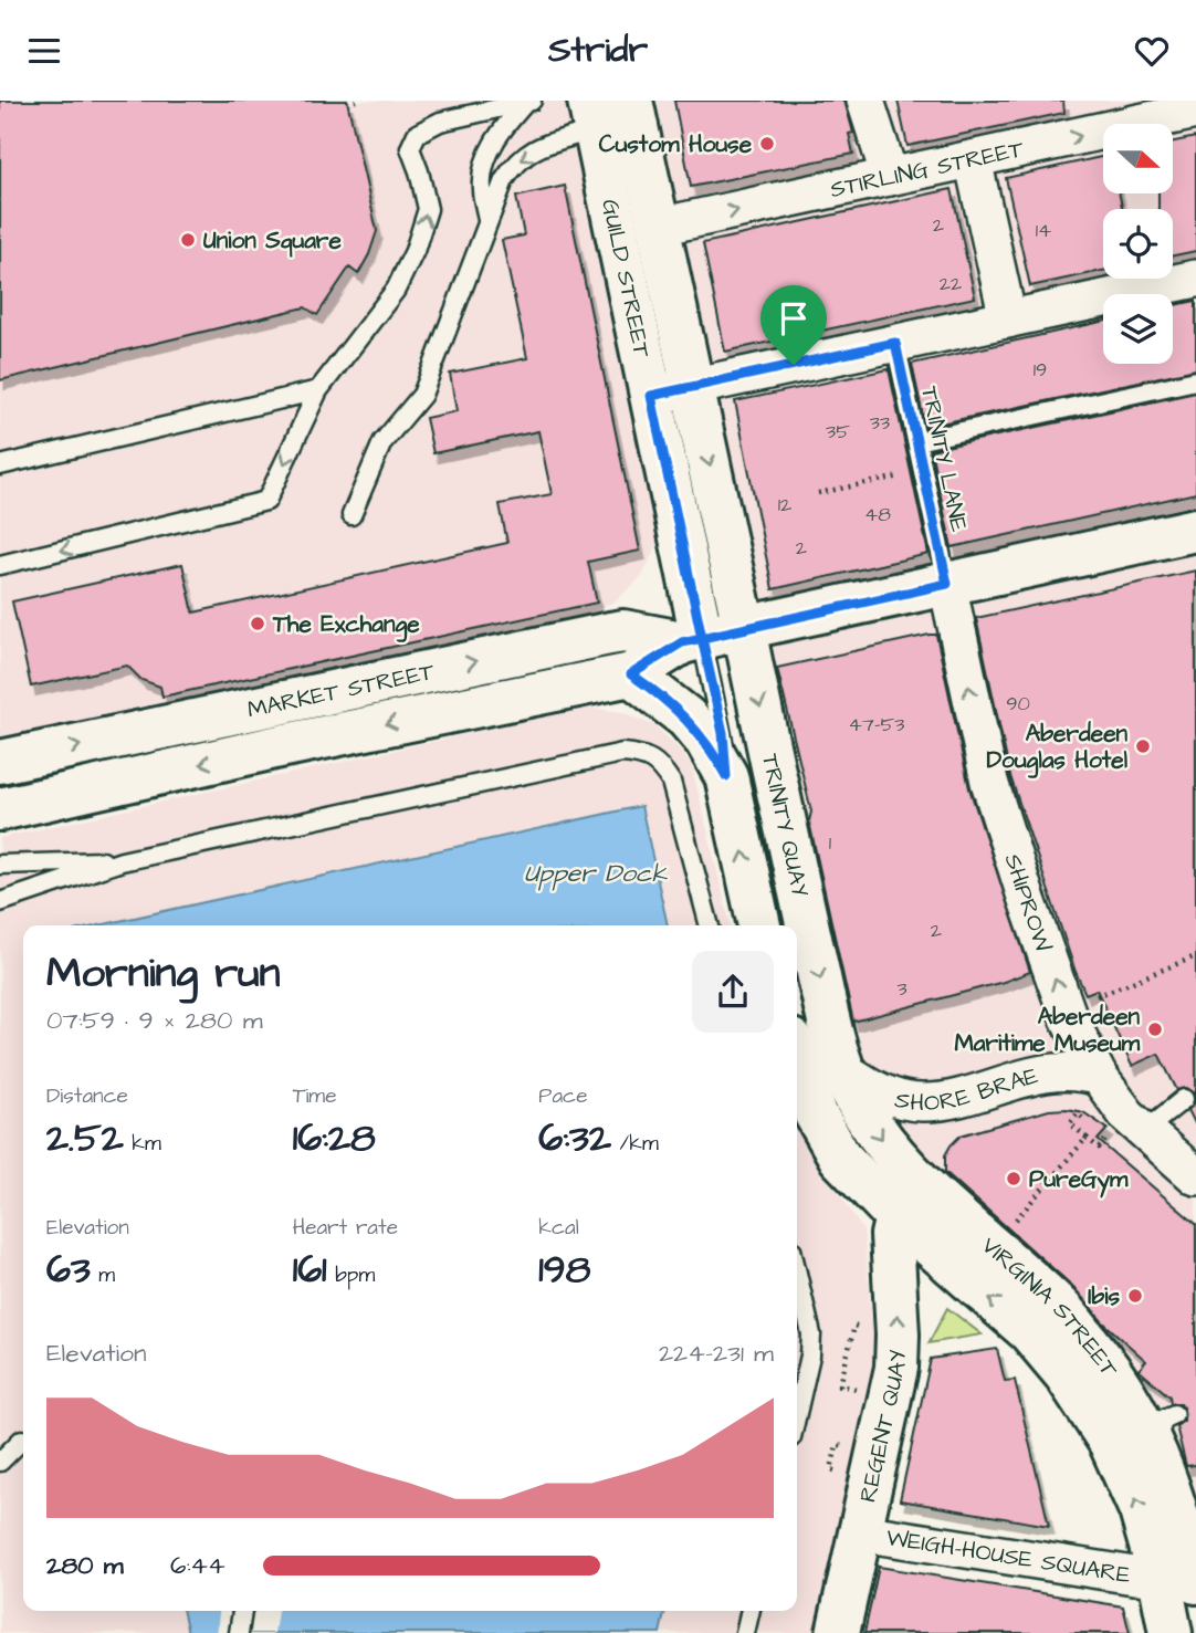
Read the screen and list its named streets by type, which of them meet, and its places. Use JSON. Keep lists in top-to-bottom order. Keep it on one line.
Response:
{"streets":{"main road":["GUILD STREET","MARKET STREET","TRINITY QUAY","VIRGINIA STREET","REGENT QUAY"],"street":["STIRLING STREET","SHIPROW","SHORE BRAE","WEIGH-HOUSE SQUARE"],"lane":["TRINITY LANE"]},"crossings":[["STIRLING STREET","GUILD STREET"],["GUILD STREET","MARKET STREET"],["GUILD STREET","TRINITY QUAY"],["TRINITY LANE","MARKET STREET"],["TRINITY LANE","SHIPROW"],["MARKET STREET","TRINITY QUAY"],["MARKET STREET","SHIPROW"],["TRINITY QUAY","SHORE BRAE"],["TRINITY QUAY","VIRGINIA STREET"],["SHIPROW","SHORE BRAE"],["SHORE BRAE","VIRGINIA STREET"],["VIRGINIA STREET","REGENT QUAY"],["VIRGINIA STREET","WEIGH-HOUSE SQUARE"],["REGENT QUAY","WEIGH-HOUSE SQUARE"]],"one_way":["SHIPROW","REGENT QUAY"],"water":["Upper Dock"],"places":["Custom House","Union Square","The Exchange","Aberdeen Douglas Hotel","Aberdeen Maritime Museum","PureGym","Ibis"],"house_numbers":["2","14","22","19","33","35","12","48","2","90","47-53","1","2","3"],"north":"right","page":{"header":"Stridr","heading":["Morning run","07:59 · 9 × 280 m"],"stats":[["Distance","2.52 km"],["Time","16:28"],["Pace","6:32 /km"],["Elevation","63 m"],["Heart rate","161 bpm"],["kcal","198"]],"chart":["Elevation","224–231 m"],"list":[{"name":"280 m","note":"6:44"}]}}
